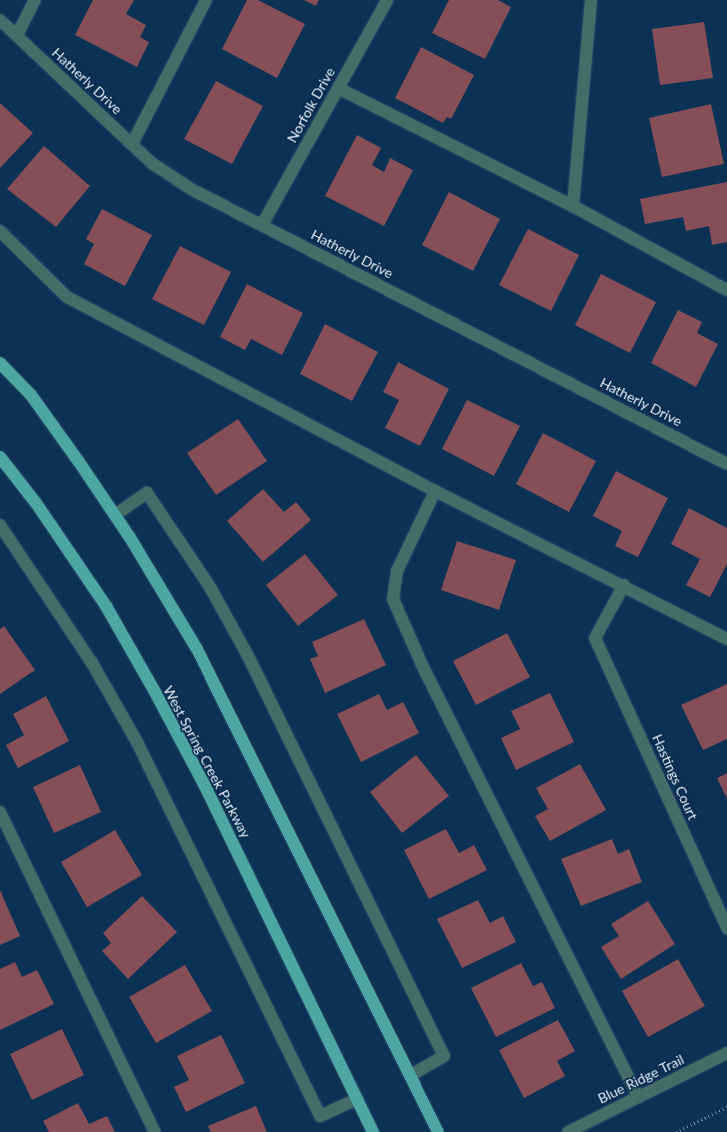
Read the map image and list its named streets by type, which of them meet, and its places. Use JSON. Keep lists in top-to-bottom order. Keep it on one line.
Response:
{"streets":{"main road":["West Spring Creek Parkway"],"street":["Hatherly Drive","Norfolk Drive","Hastings Court","Blue Ridge Trail"]},"crossings":[["Hatherly Drive","Norfolk Drive"]]}
